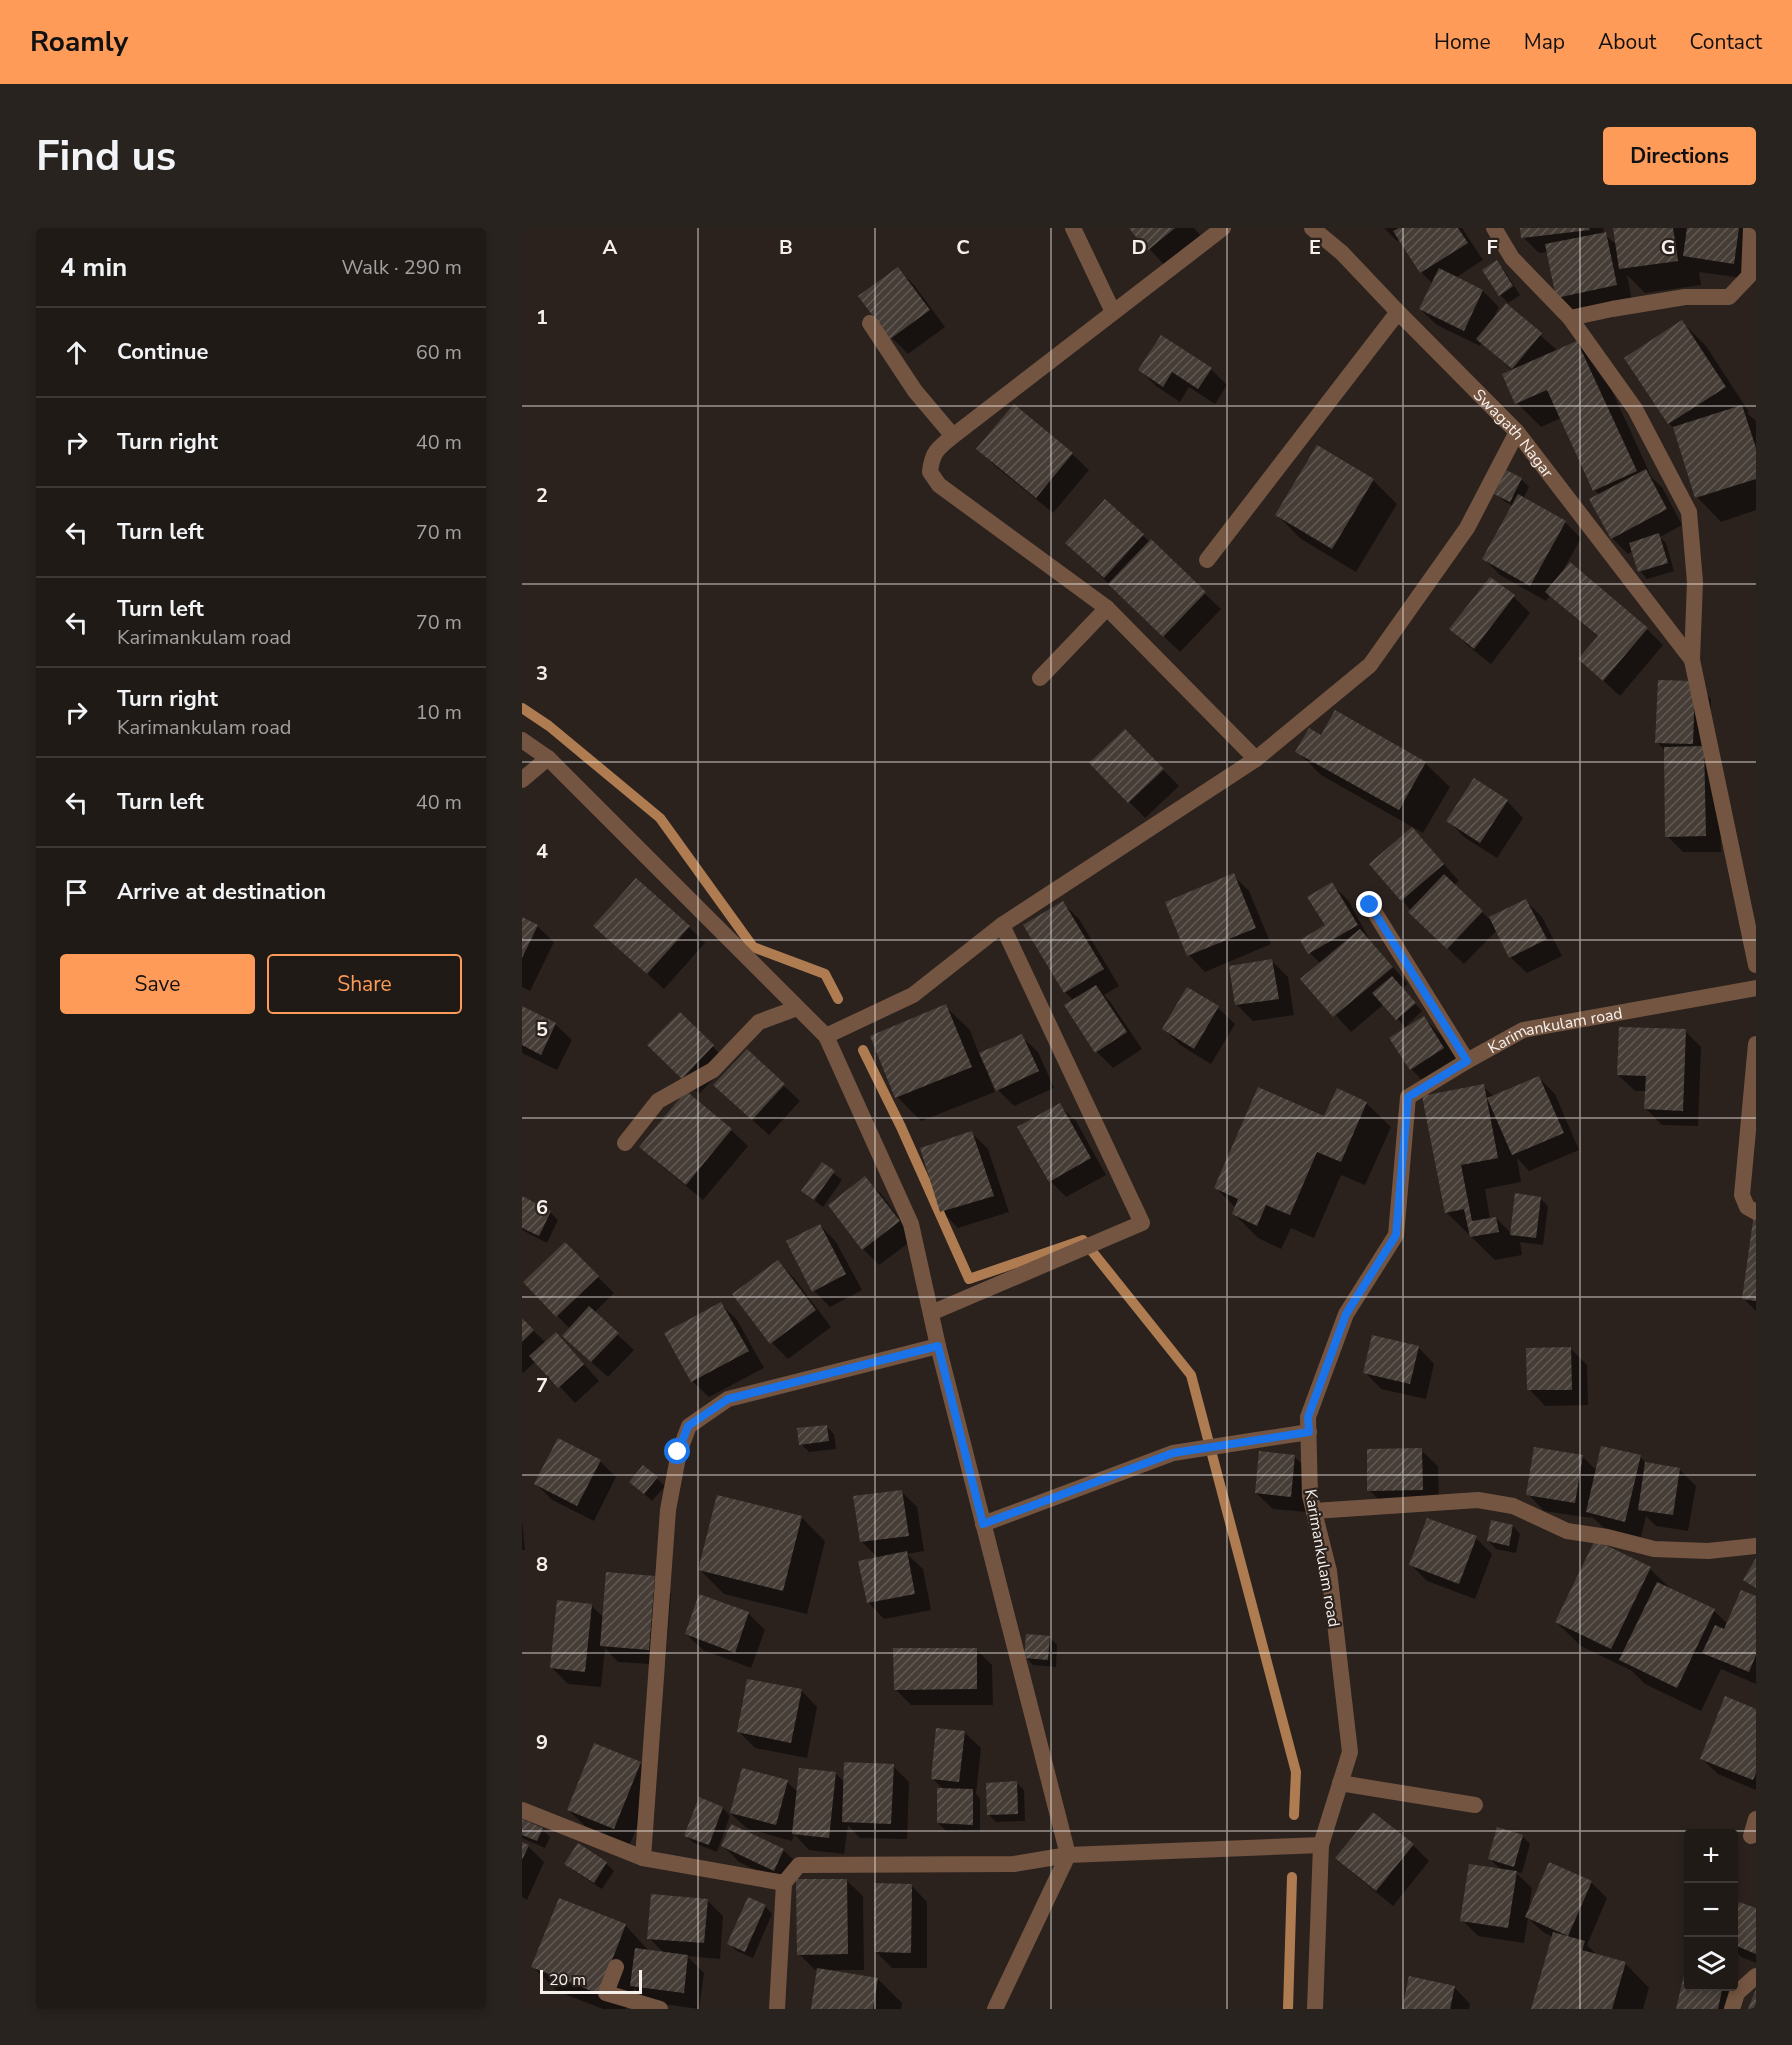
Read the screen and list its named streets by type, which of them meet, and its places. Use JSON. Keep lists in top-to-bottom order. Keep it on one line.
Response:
{"streets":{"street":["Swagath Nagar","Karimankulam road"]},"scale_bar":"20 m","page":{"header":"Roamly","nav":["Home","Map","About","Contact"],"buttons":["Directions",["Save","Share"]],"title":"Find us","heading":["4 min","Walk · 290 m"],"list":[["Continue","60 m"],["Turn right","40 m"],["Turn left","70 m"],["Turn left","Karimankulam road","70 m"],["Turn right","Karimankulam road","10 m"],["Turn left","40 m"],"Arrive at destination"],"map_buttons":["+","−"],"scale":"20 m"},"grid":{"columns":["A","B","C","D","E","F","G"],"rows":["1","2","3","4","5","6","7","8","9"]}}
